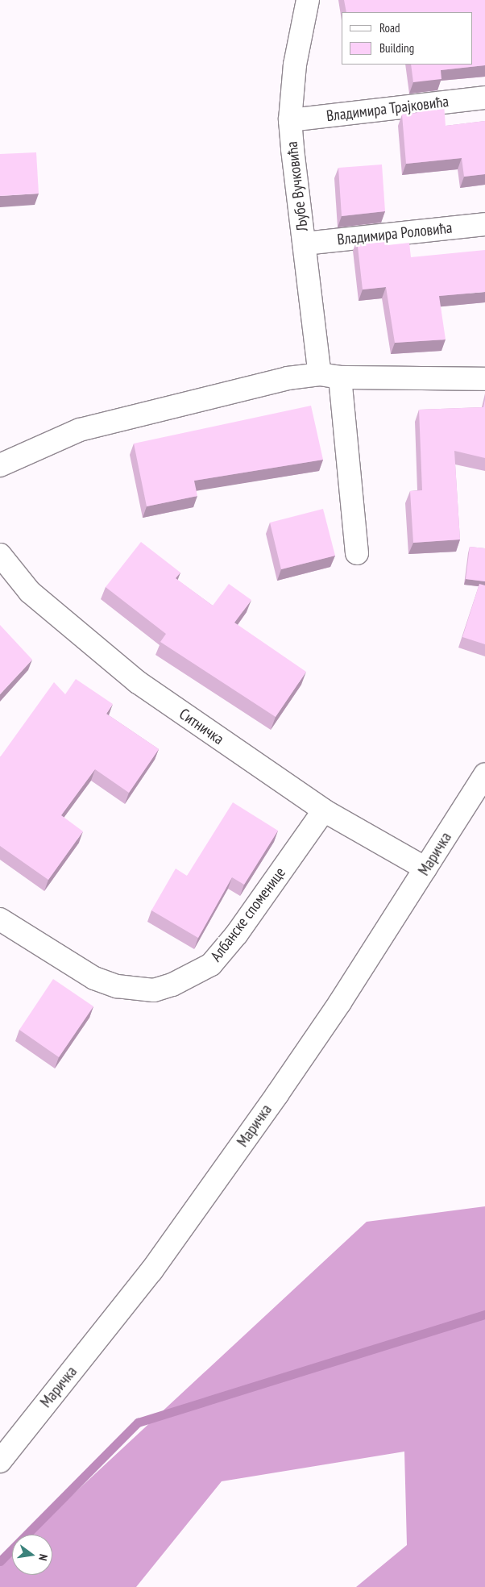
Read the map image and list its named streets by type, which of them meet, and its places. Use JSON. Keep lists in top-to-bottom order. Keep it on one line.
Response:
{"streets":{"street":["Владимира Трајковића","Љубе Вучковића","Владимира Роловића","Ситничка","Маричка","Албанске споменице"]},"crossings":[["Владимира Трајковића","Љубе Вучковића"],["Љубе Вучковића","Владимира Роловића"],["Ситничка","Маричка"],["Ситничка","Албанске споменице"]],"legend":["Road","Building"],"north":"right"}
